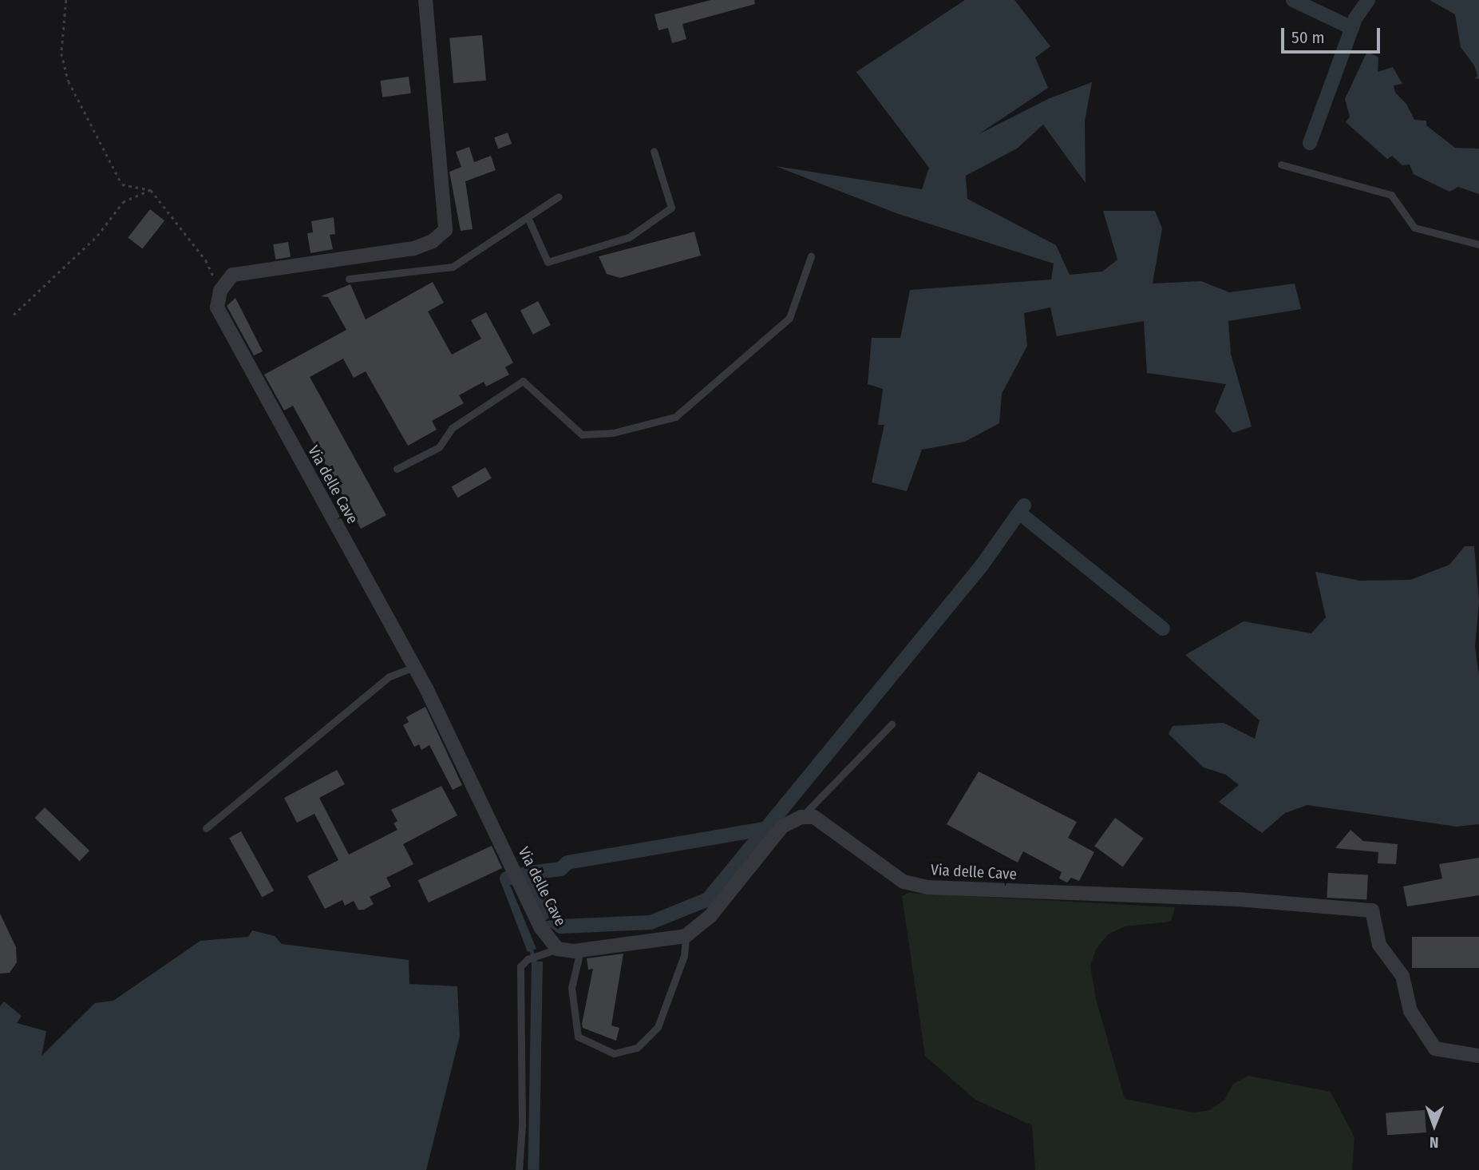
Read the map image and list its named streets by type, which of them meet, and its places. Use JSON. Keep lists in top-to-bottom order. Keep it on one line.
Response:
{"streets":{"street":["Via delle Cave"]},"scale_bar":"50 m","north":"bottom"}
